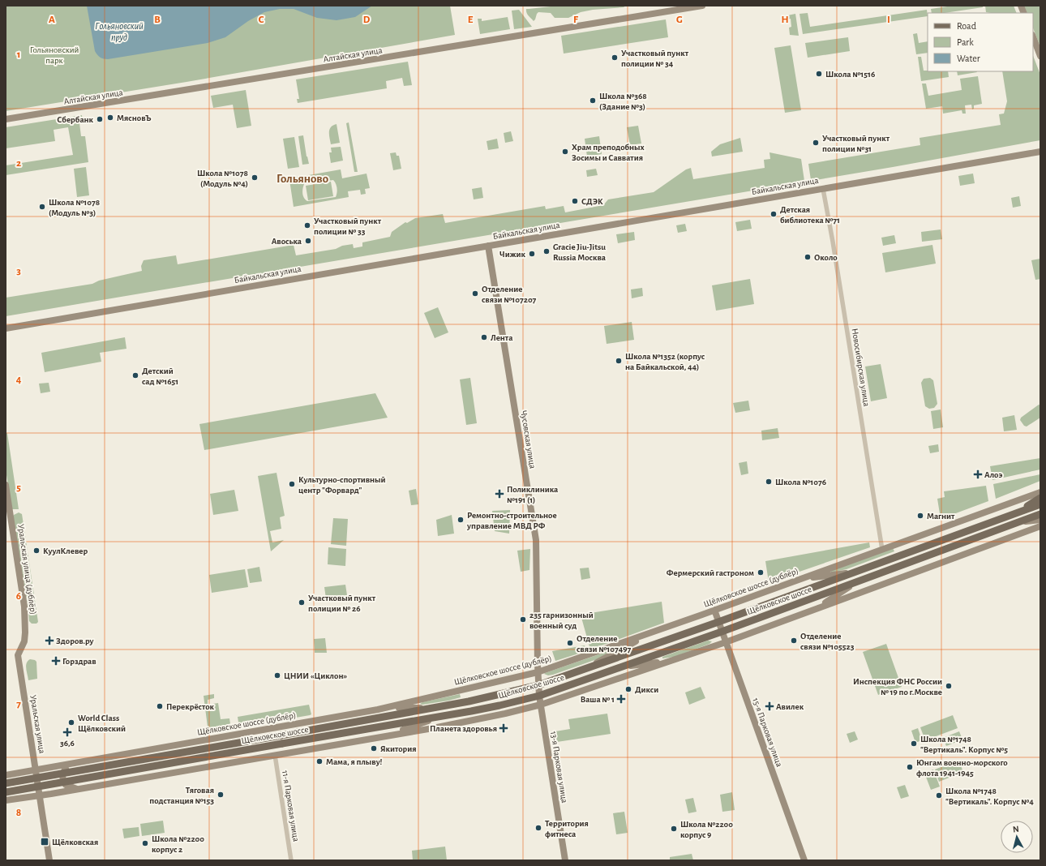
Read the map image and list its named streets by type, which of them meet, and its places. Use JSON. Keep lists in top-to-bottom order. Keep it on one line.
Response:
{"streets":{"main road":["Щёлковское шоссе"],"street":["Алтайская улица","Байкальская улица","Новосибирская улица","Чусовская улица","Уральская улица (дублёр)","Щёлковское шоссе (дублёр)","Уральская улица","15-я Парковая улица","13-я Парковая улица","11-я Парковая улица"]},"crossings":[["Байкальская улица","Новосибирская улица"],["Байкальская улица","Чусовская улица"],["Новосибирская улица","Щёлковское шоссе (дублёр)"],["Чусовская улица","Щёлковское шоссе (дублёр)"],["Чусовская улица","Щёлковское шоссе"],["Чусовская улица","13-я Парковая улица"],["Уральская улица (дублёр)","Уральская улица"],["Щёлковское шоссе (дублёр)","Уральская улица"],["Щёлковское шоссе (дублёр)","15-я Парковая улица"],["Щёлковское шоссе","15-я Парковая улица"],["Щёлковское шоссе","13-я Парковая улица"]],"districts":["Гольяново"],"water":["Гольяновский пруд"],"parks":["Гольяновcкий парк"],"places":{"other":["Участковый пункт полиции № 34","Школа №1516","Школа №368 (Здание №3)","МясновЪ","Сбербанк","Участковый пункт полиции №31","Храм преподобных Зосимы и Савватия","Школа №1078 (Модуль №4)","СДЭК","Школа №1078 (Модуль №3)","Детская библиотека №71","Участковый пункт полиции № 33","Авоська","Gracie Jiu-Jitsu Russia Москва","Чижик","Около","Отделение связи №107207","Лента","Школа №1352 (корпус на Байкальской, 44)","Детский сад №1651","Школа №1076","Культурно-спортивный центр \"Форвард\"","Магнит","Ремонтно-строительное управление МВД РФ","КуулКлевер","Фермерский гастроном","Участковый пункт полиции № 26","235 гарнизонный военный суд","Отделение связи №105523","Отделение связи №107497","ЦНИИ «Циклон»","Инспекция ФНС России № 19 по г.Москве","Дикси","Перекрёсток","World Class Щёлковский","Школа №1748 \"Вертикаль\". Корпус №5","Якитория","Мама, я плыву!","Юнгам военно-морского флота 1941-1945","Тяговая подстанция №153","Школа №1748 \"Вертикаль\". Корпус №4","Территория фитнеса","Школа №2200 корпус 9","Школа №2200 корпус 2"],"health":["Алоэ","Поликлиника №191 (1)","Здоров.ру","Горздрав","Ваша № 1","Авилек","Планета здоровья","36,6"],"transit":["Щёлковская"]},"legend":["Road","Park","Water"],"north":"top","grid":{"columns":["A","B","C","D","E","F","G","H","I"],"rows":["1","2","3","4","5","6","7","8"]}}
